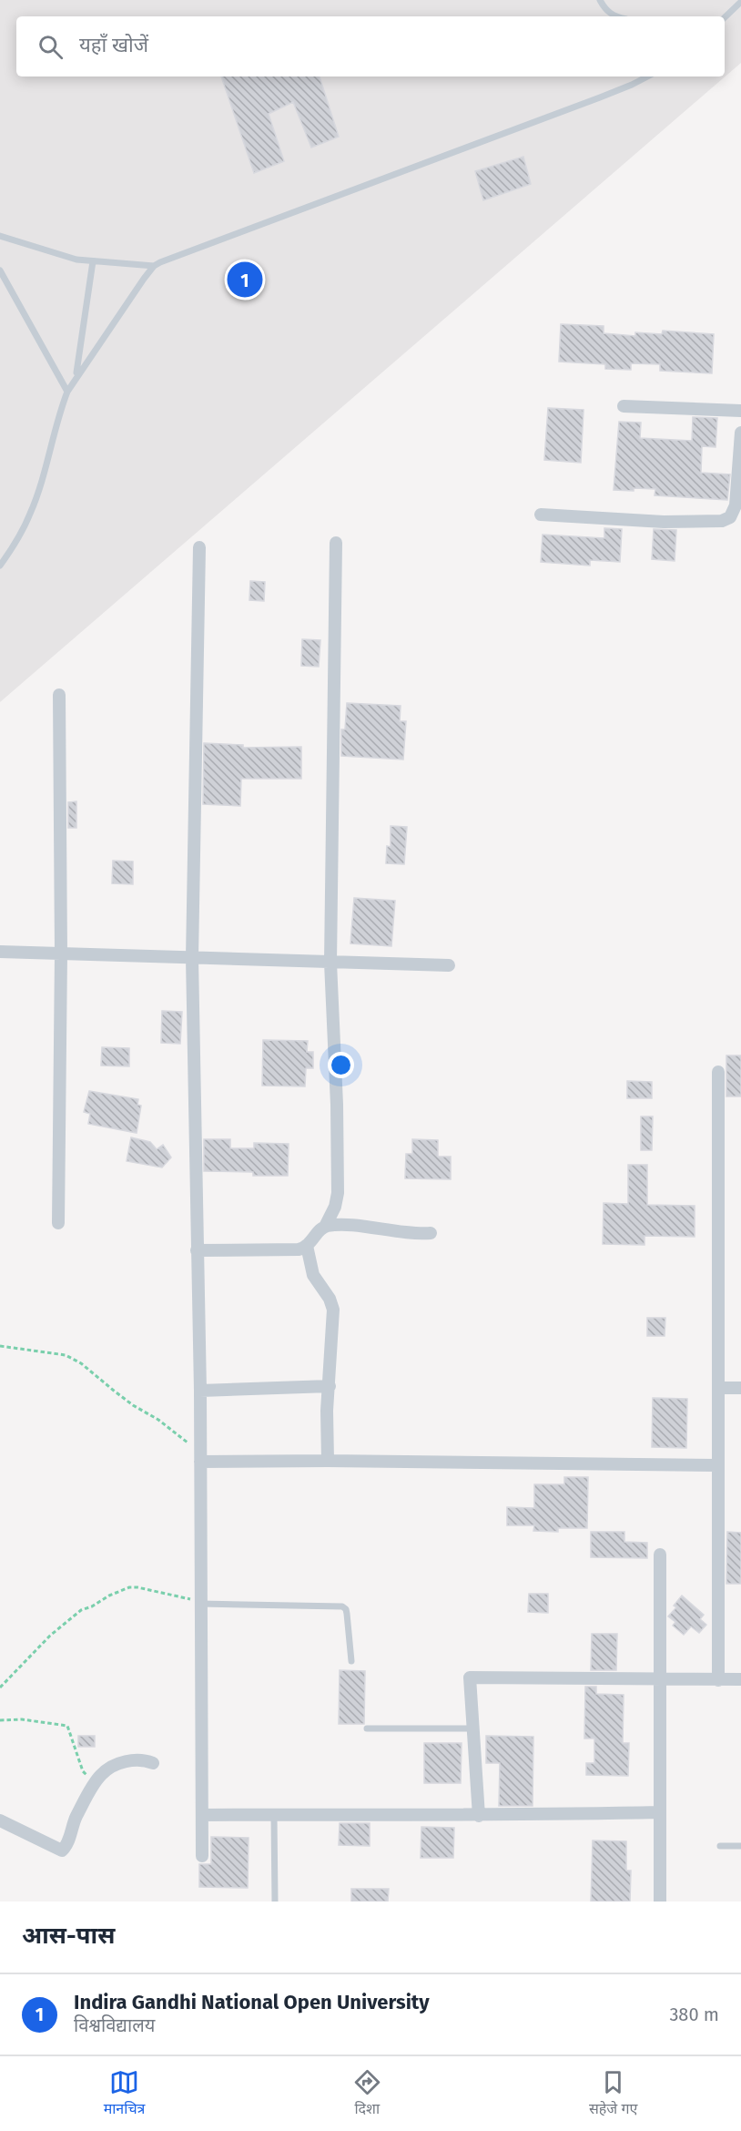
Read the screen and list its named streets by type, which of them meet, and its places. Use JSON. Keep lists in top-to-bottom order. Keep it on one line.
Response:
{"page":{"search":"यहाँ खोजें","pins":"1","heading":"आस-पास","list":[{"mark":"1","name":"Indira Gandhi National Open University","note":"विश्वविद्यालय","value":"380 m"}],"nav":["मानचित्र","दिशा","सहेजे गए"]}}
